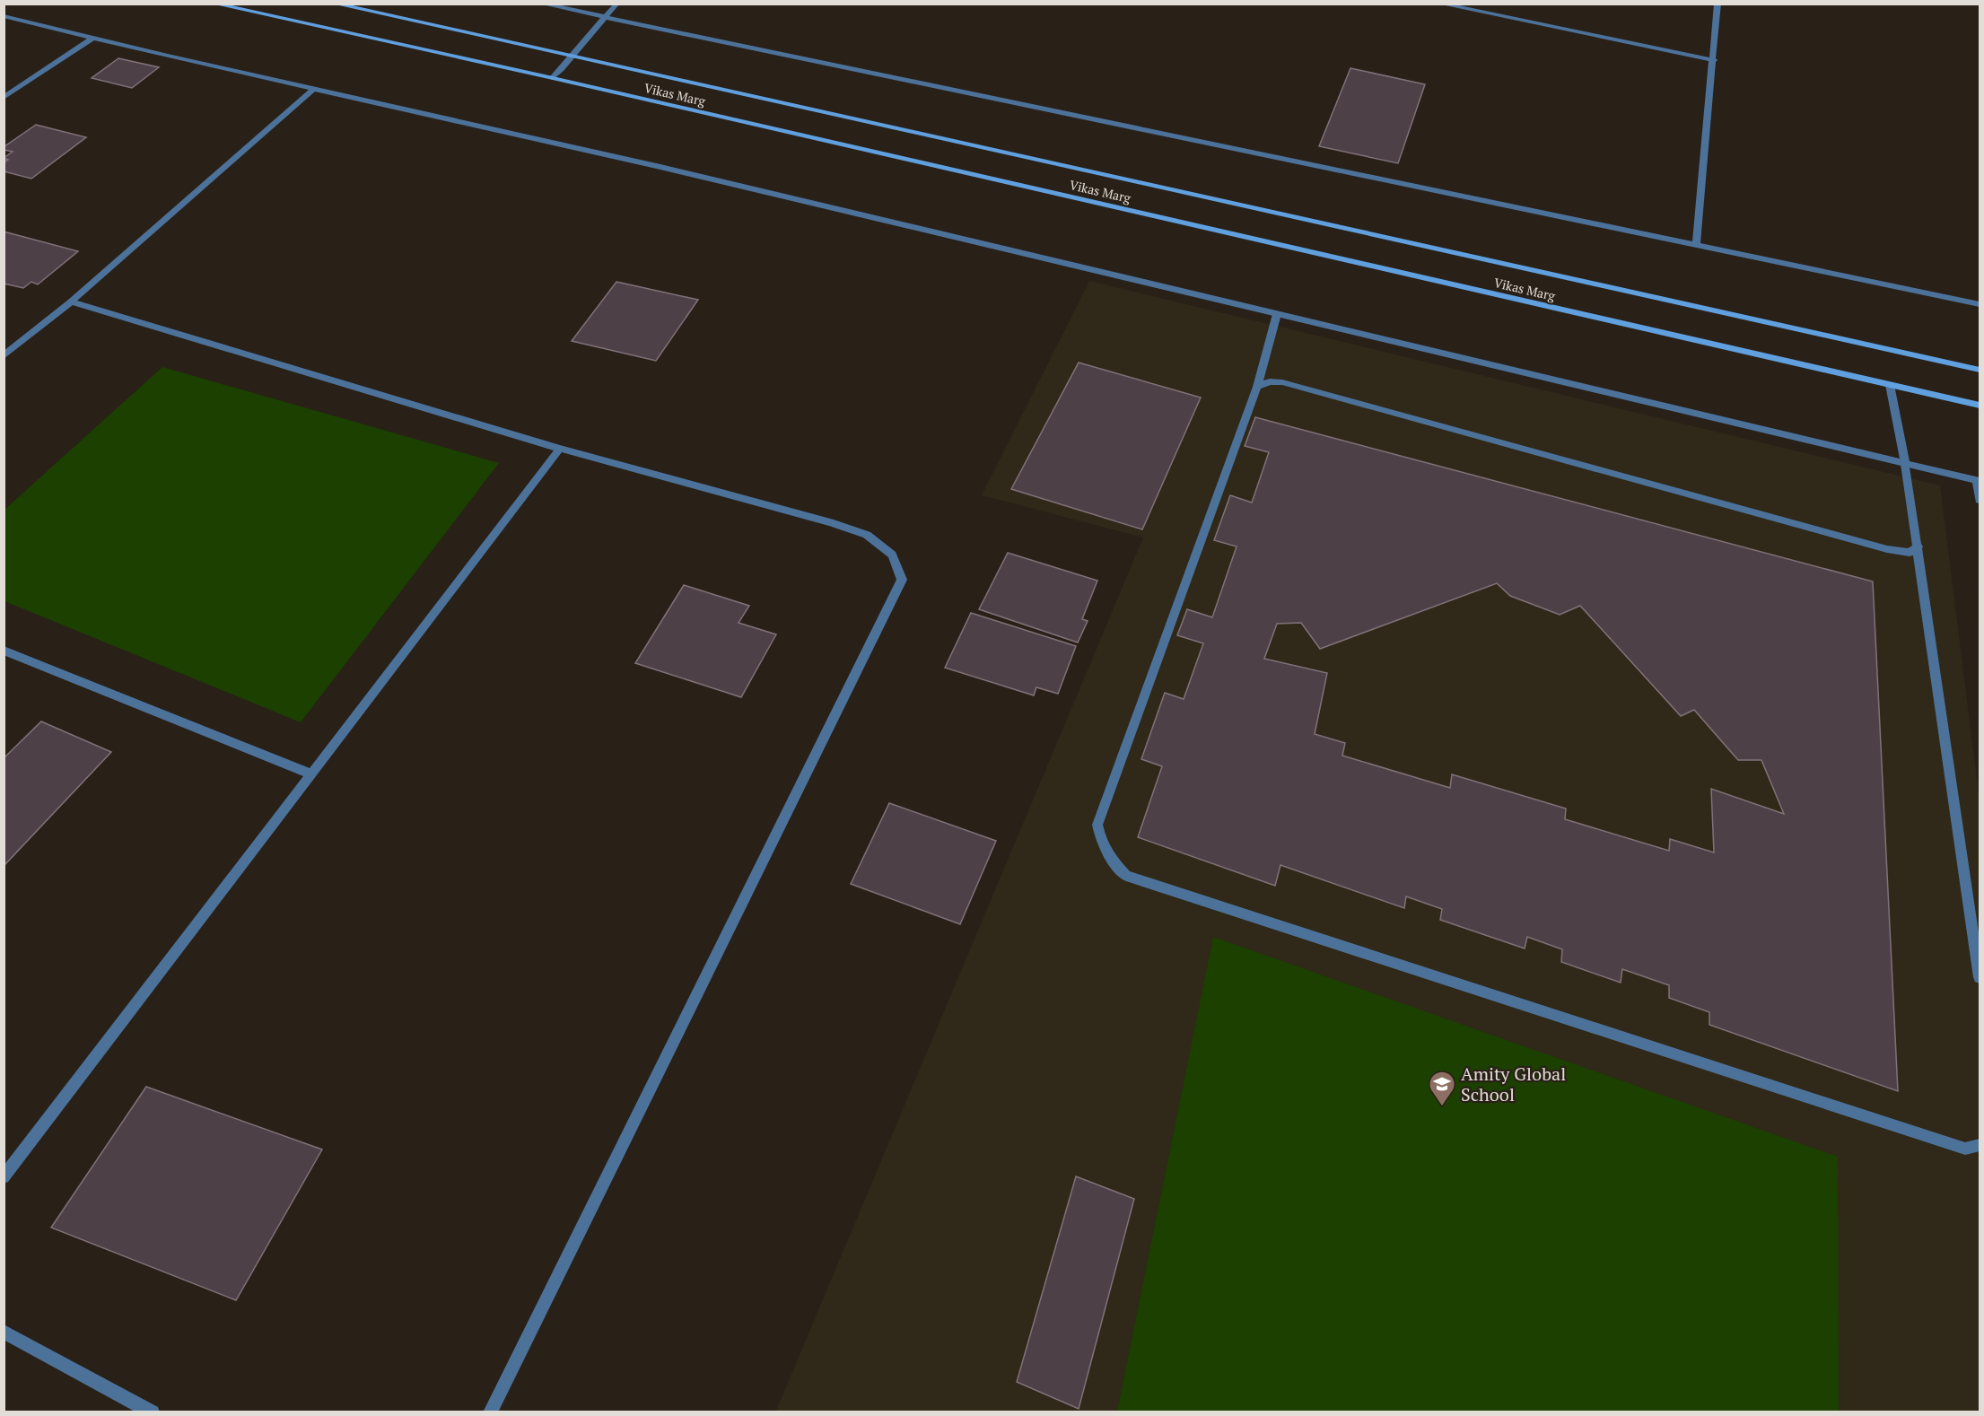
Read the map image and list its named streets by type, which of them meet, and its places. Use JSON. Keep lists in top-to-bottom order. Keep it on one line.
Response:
{"streets":{"main road":["Vikas Marg"]},"places":{"school or university":["Amity Global School"]}}
